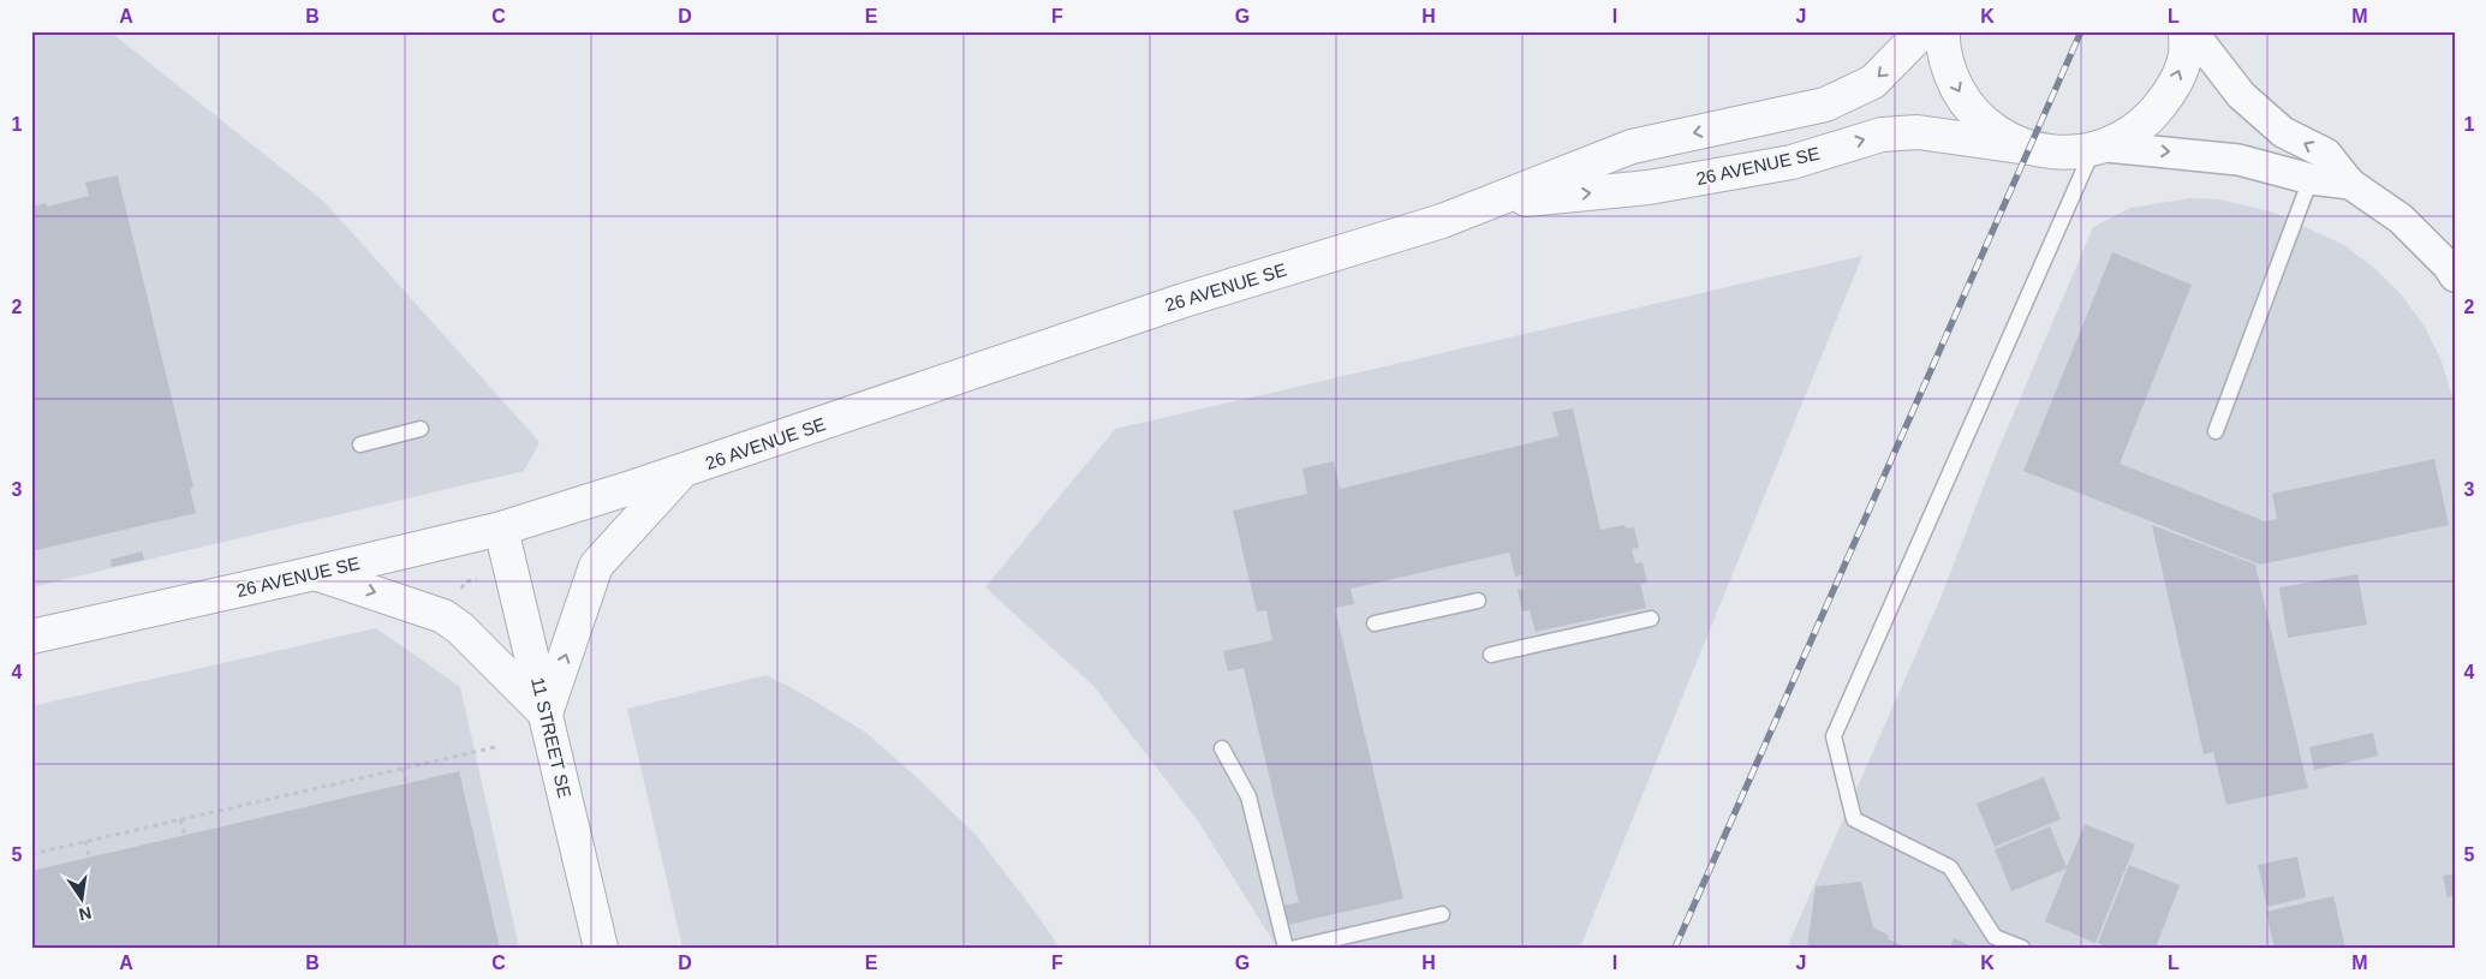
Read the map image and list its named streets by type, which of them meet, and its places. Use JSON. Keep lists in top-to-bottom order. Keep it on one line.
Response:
{"streets":{"street":["26 AVENUE SE","11 STREET SE"]},"crossings":[["26 AVENUE SE","11 STREET SE"]],"north":"bottom","grid":{"columns":["A","B","C","D","E","F","G","H","I","J","K","L","M"],"rows":["1","2","3","4","5"]}}
